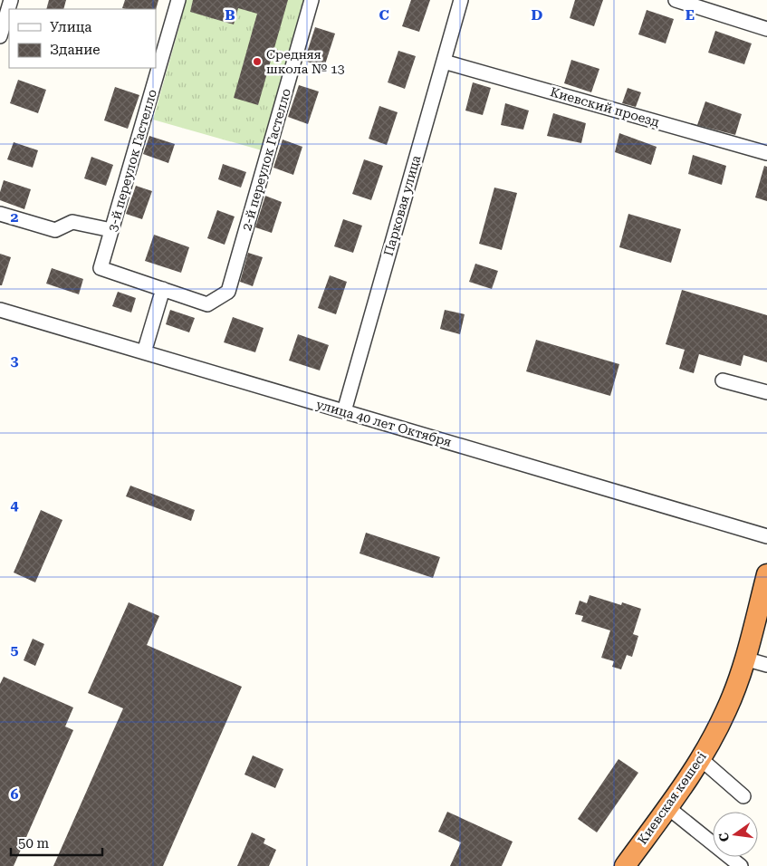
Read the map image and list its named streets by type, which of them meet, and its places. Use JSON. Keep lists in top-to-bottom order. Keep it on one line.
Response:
{"streets":{"highway":["Киевская көшесі"],"street":["Киевский проезд","2-й переулок Гастелло","3-й переулок Гастелло","Парковая улица","улица 40 лет Октября"]},"crossings":[["Киевский проезд","Парковая улица"],["2-й переулок Гастелло","3-й переулок Гастелло"],["Парковая улица","улица 40 лет Октября"]],"places":["Средняя школа № 13"],"legend":["Улица","Здание"],"scale_bar":"50 m","north":"left","grid":{"columns":["B","C","D","E"],"rows":["2","3","4","5","6"]}}
